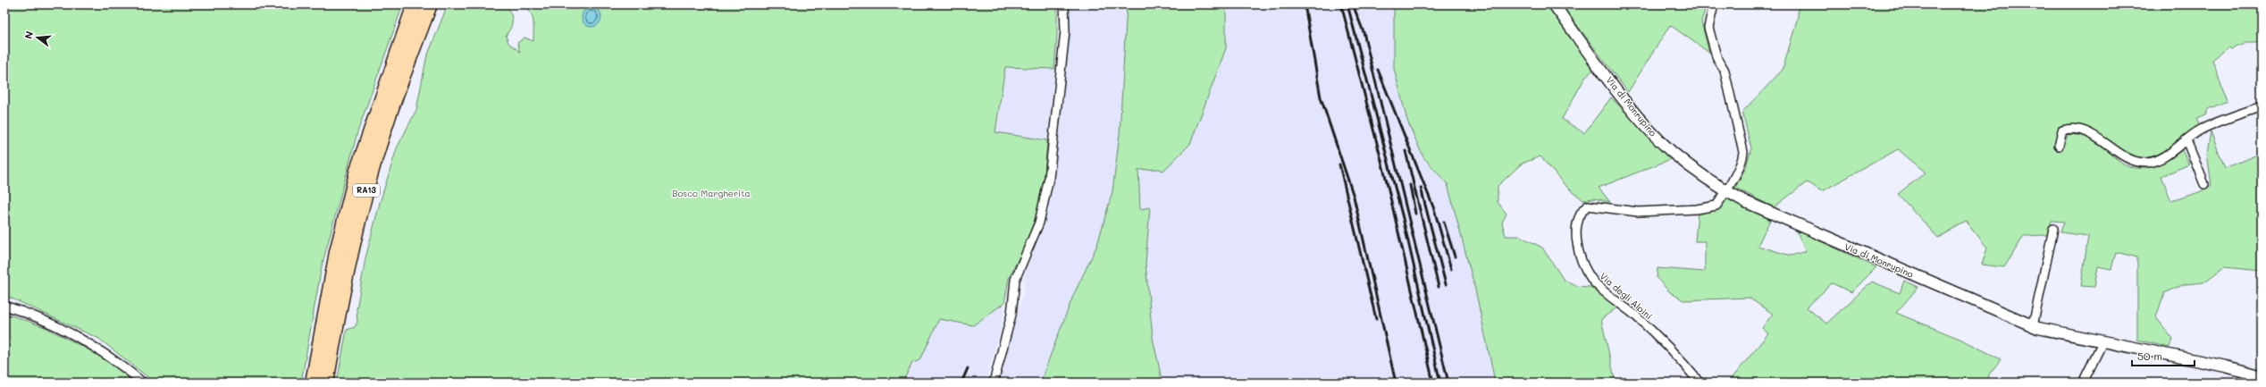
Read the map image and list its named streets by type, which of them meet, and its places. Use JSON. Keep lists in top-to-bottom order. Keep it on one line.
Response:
{"streets":{"highway":["RA13"],"main road":["Via di Monrupino"],"street":["Via degli Alpini"]},"crossings":[["Via di Monrupino","Via degli Alpini"]],"parks":["Bosco Margherita"],"scale_bar":"50 m","north":"left"}
